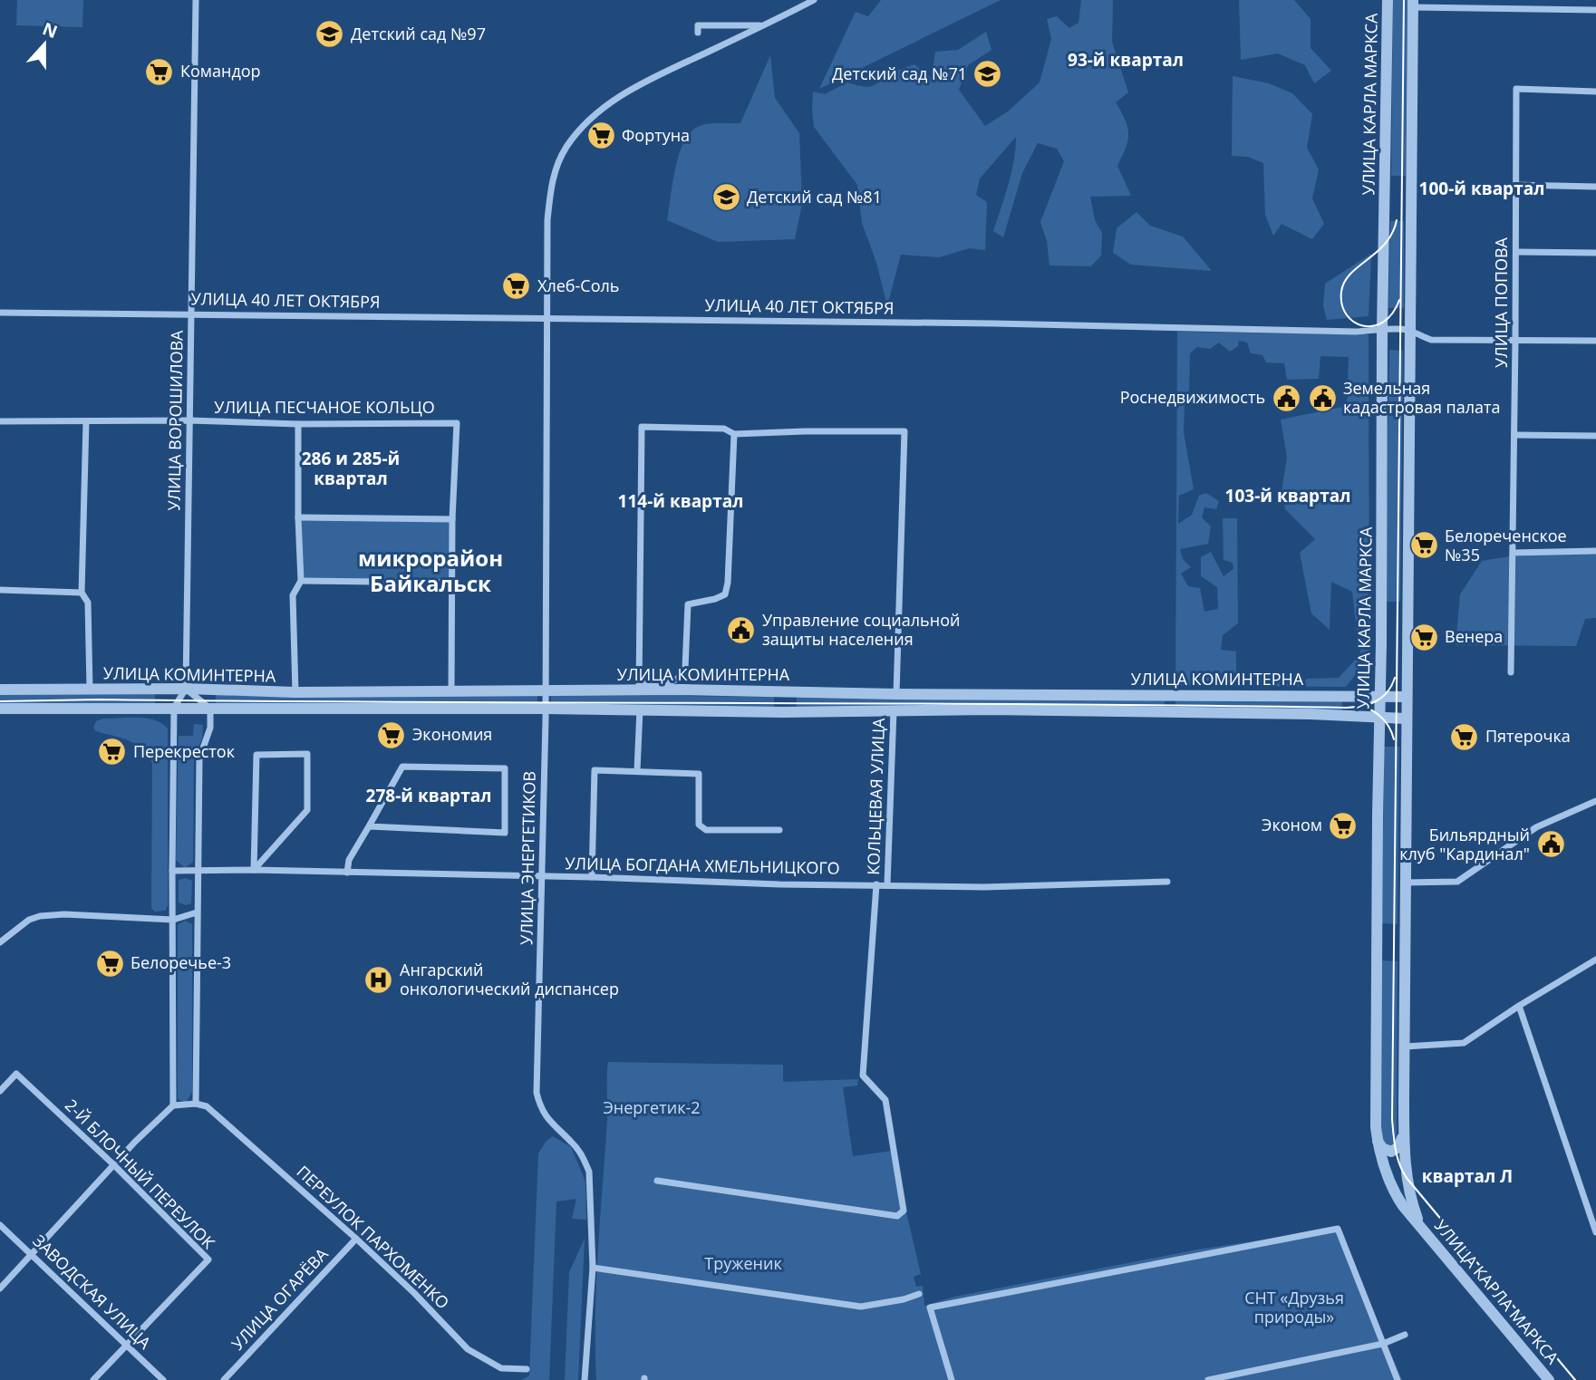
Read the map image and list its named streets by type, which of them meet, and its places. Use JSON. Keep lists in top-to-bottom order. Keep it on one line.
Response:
{"streets":{"street":["УЛИЦА КАРЛА МАРКСА","УЛИЦА 40 ЛЕТ ОКТЯБРЯ","УЛИЦА ПОПОВА","УЛИЦА ПЕСЧАНОЕ КОЛЬЦО","УЛИЦА ВОРОШИЛОВА","УЛИЦА КОМИНТЕРНА","КОЛЬЦЕВАЯ УЛИЦА","УЛИЦА ЭНЕРГЕТИКОВ","УЛИЦА БОГДАНА ХМЕЛЬНИЦКОГО","2-Й БЛОЧНЫЙ ПЕРЕУЛОК","ПЕРЕУЛОК ПАРХОМЕНКО","ЗАВОДСКАЯ УЛИЦА","УЛИЦА ОГАРЁВА"]},"crossings":[["УЛИЦА КАРЛА МАРКСА","УЛИЦА 40 ЛЕТ ОКТЯБРЯ"],["УЛИЦА КАРЛА МАРКСА","УЛИЦА КОМИНТЕРНА"],["УЛИЦА 40 ЛЕТ ОКТЯБРЯ","УЛИЦА ПОПОВА"],["УЛИЦА 40 ЛЕТ ОКТЯБРЯ","УЛИЦА ВОРОШИЛОВА"],["УЛИЦА 40 ЛЕТ ОКТЯБРЯ","УЛИЦА ЭНЕРГЕТИКОВ"],["УЛИЦА ПЕСЧАНОЕ КОЛЬЦО","УЛИЦА ВОРОШИЛОВА"],["УЛИЦА ПЕСЧАНОЕ КОЛЬЦО","УЛИЦА КОМИНТЕРНА"],["УЛИЦА ВОРОШИЛОВА","УЛИЦА КОМИНТЕРНА"],["УЛИЦА КОМИНТЕРНА","КОЛЬЦЕВАЯ УЛИЦА"],["УЛИЦА КОМИНТЕРНА","УЛИЦА ЭНЕРГЕТИКОВ"],["КОЛЬЦЕВАЯ УЛИЦА","УЛИЦА БОГДАНА ХМЕЛЬНИЦКОГО"],["УЛИЦА ЭНЕРГЕТИКОВ","УЛИЦА БОГДАНА ХМЕЛЬНИЦКОГО"],["2-Й БЛОЧНЫЙ ПЕРЕУЛОК","ЗАВОДСКАЯ УЛИЦА"],["ПЕРЕУЛОК ПАРХОМЕНКО","УЛИЦА ОГАРЁВА"]],"districts":["93-й квартал","100-й квартал","286 и 285-й квартал","103-й квартал","114-й квартал","микрорайон Байкальск","278-й квартал","квартал Л"],"parks":["Энергетик-2","Труженик","СНТ «Друзья природы»"],"places":{"school or university":["Детский сад №97","Детский сад №71","Детский сад №81"],"supermarket":["Командор","Фортуна","Хлеб-Соль","Белореченское №35","Венера","Экономия","Пятерочка","Перекресток","Эконом","Белоречье-3"],"public building":["Роснедвижимость","Земельная кадастровая палата","Управление социальной защиты населения","Бильярдный клуб \"Кардинал\""],"hospital":["Ангарский онкологический диспансер"]},"north":"top"}
